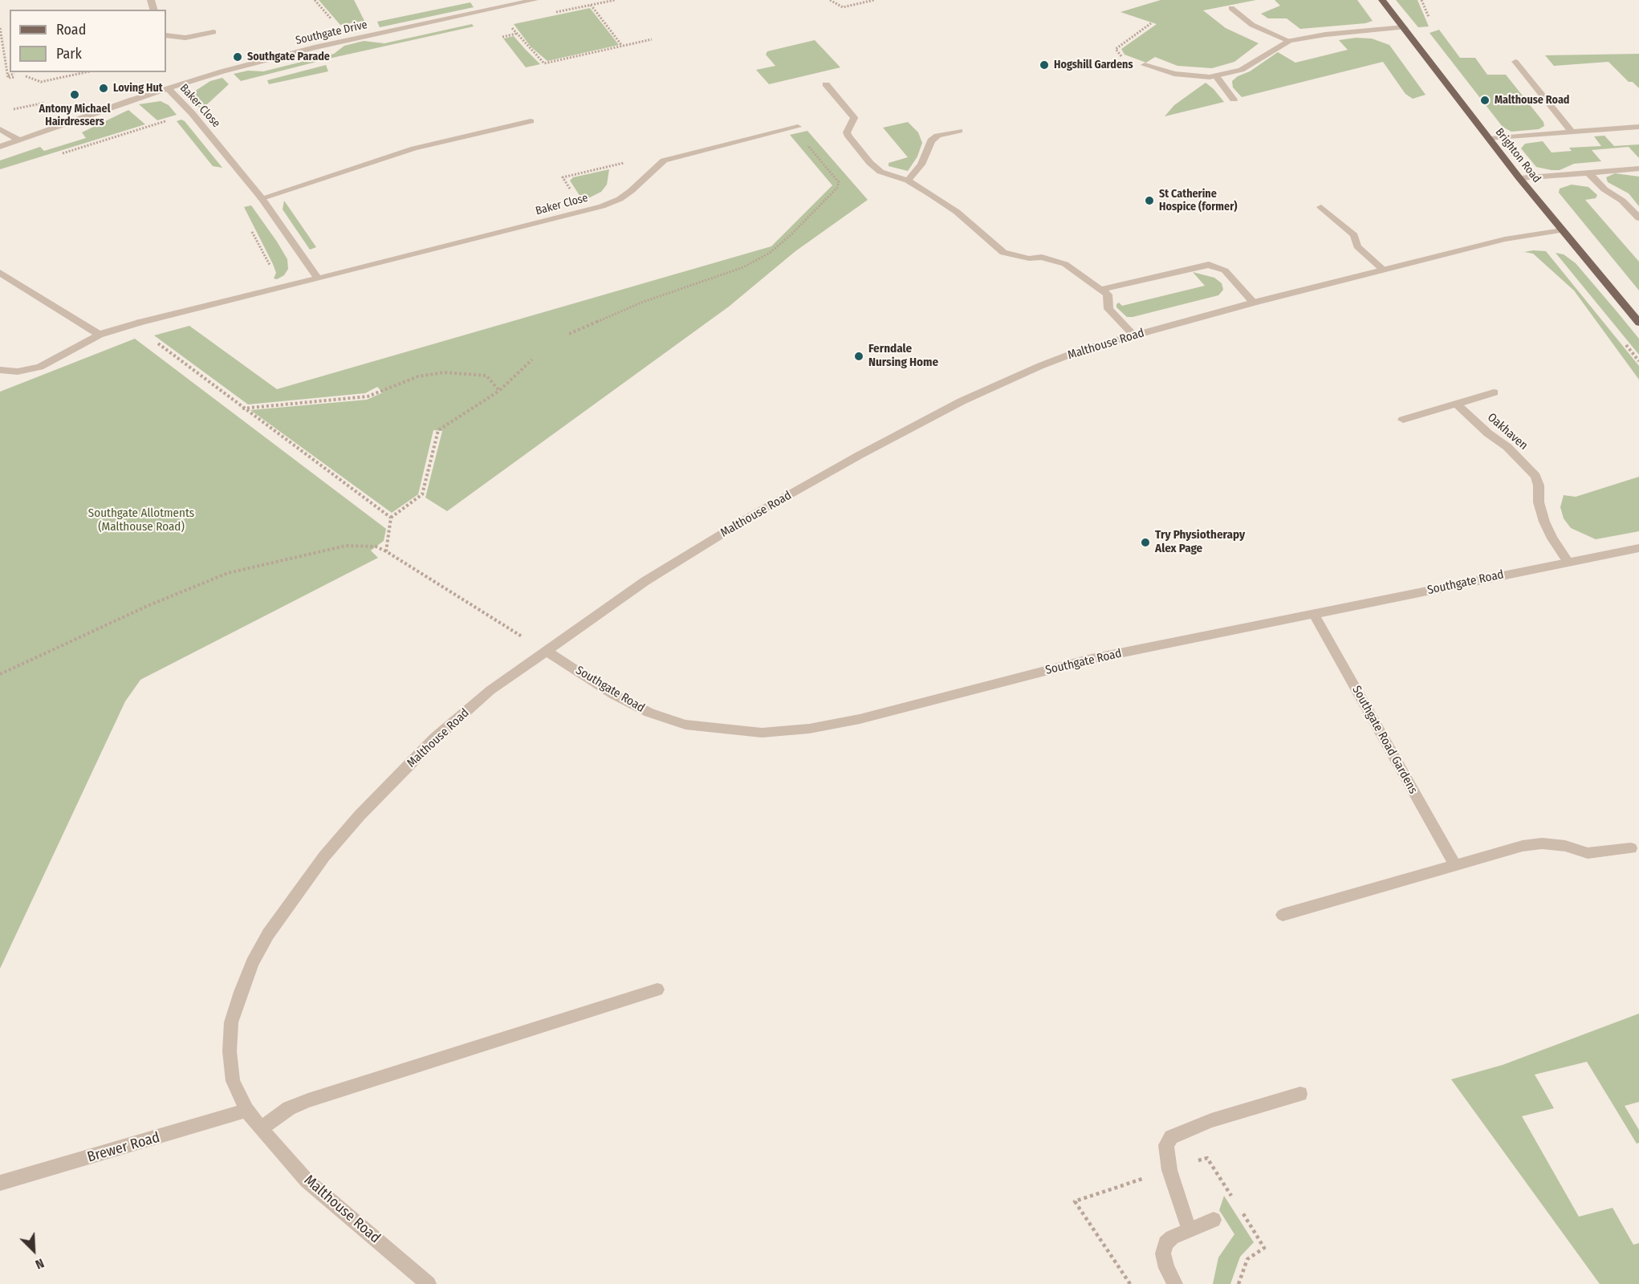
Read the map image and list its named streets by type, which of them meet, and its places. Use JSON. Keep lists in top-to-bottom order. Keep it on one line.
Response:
{"streets":{"main road":["Brighton Road"],"street":["Southgate Drive","Baker Close","Malthouse Road","Oakhaven","Southgate Road","Southgate Road Gardens","Brewer Road"]},"crossings":[["Southgate Drive","Baker Close"],["Brighton Road","Malthouse Road"],["Malthouse Road","Southgate Road"],["Malthouse Road","Brewer Road"],["Oakhaven","Southgate Road"],["Southgate Road","Southgate Road Gardens"]],"parks":["Southgate Allotments (Malthouse Road)"],"places":["Southgate Parade","Hogshill Gardens","Loving Hut","Antony Michael Hairdressers","Malthouse Road","St Catherine Hospice (former)","Ferndale Nursing Home","Try Physiotherapy Alex Page"],"legend":["Road","Park"],"north":"bottom right"}
